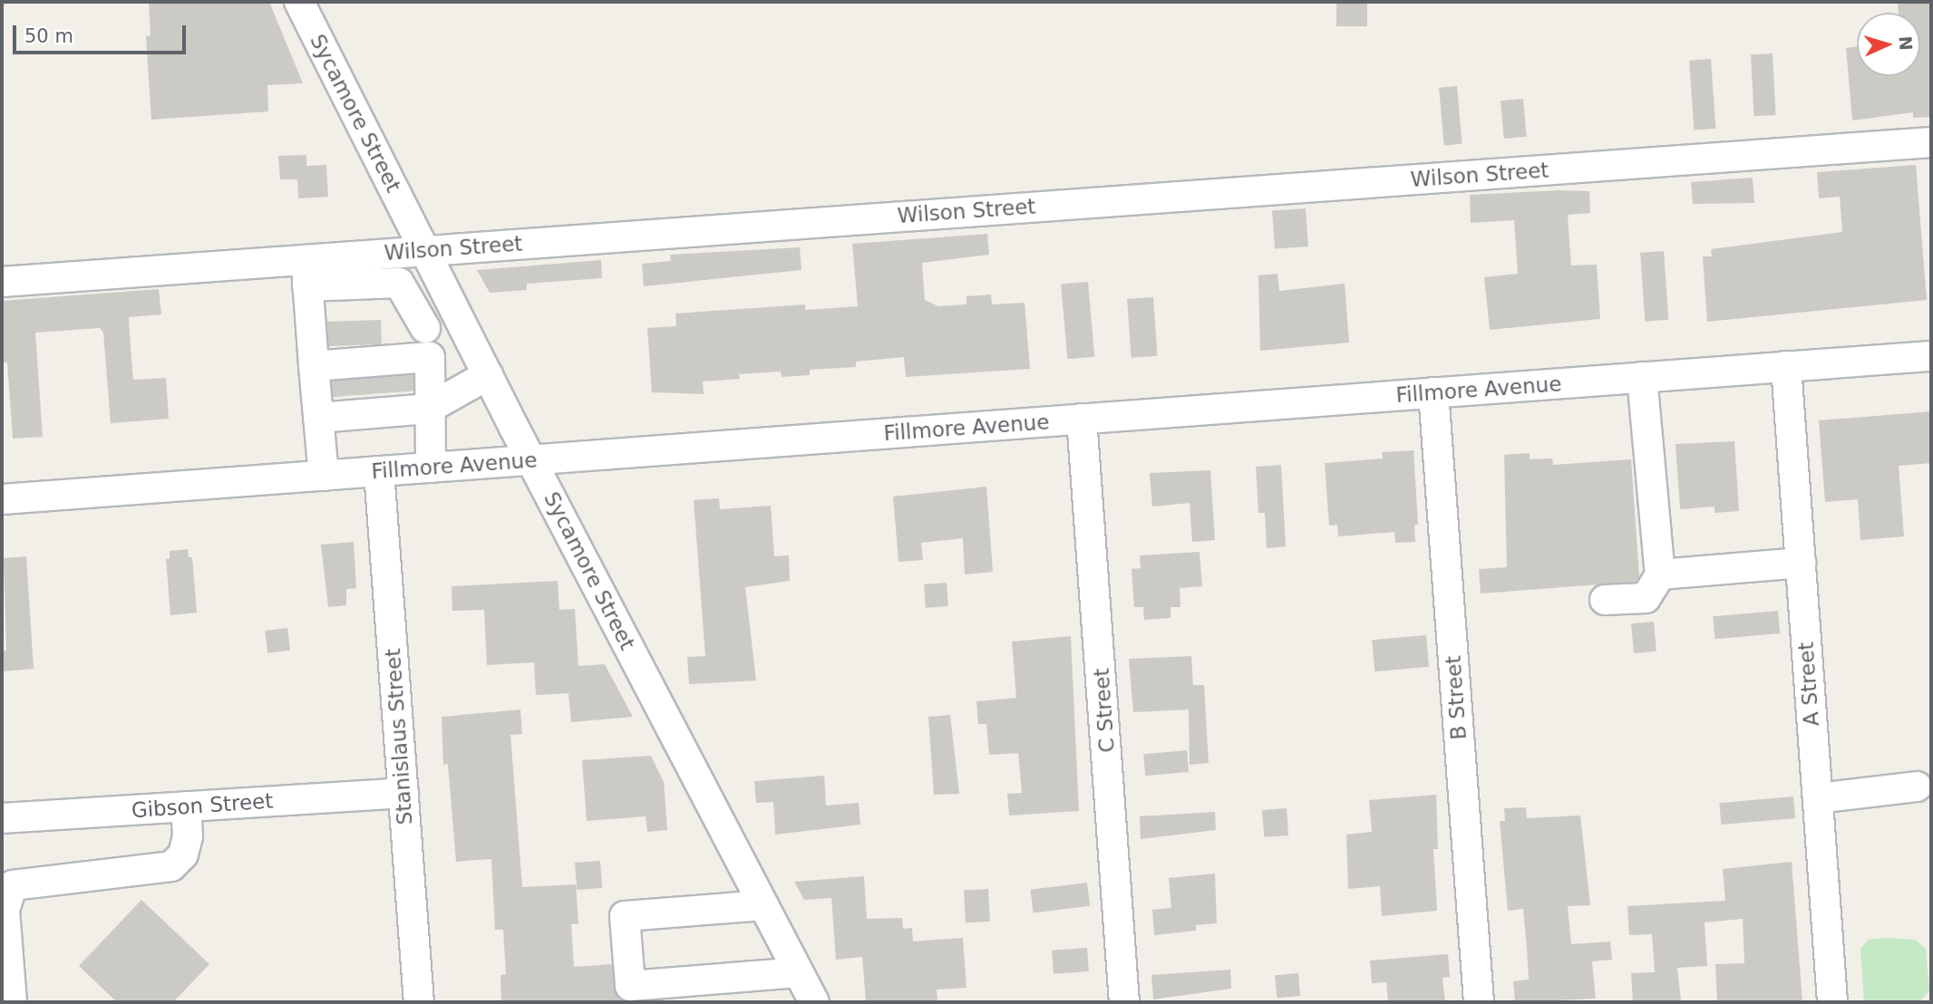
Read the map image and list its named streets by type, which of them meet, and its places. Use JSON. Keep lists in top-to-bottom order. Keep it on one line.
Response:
{"streets":{"street":["Sycamore Street","Wilson Street","Fillmore Avenue","A Street","B Street","C Street","Stanislaus Street","Gibson Street"]},"crossings":[["Sycamore Street","Wilson Street"],["Sycamore Street","Fillmore Avenue"],["Fillmore Avenue","A Street"],["Fillmore Avenue","B Street"],["Fillmore Avenue","C Street"],["Fillmore Avenue","Stanislaus Street"],["Stanislaus Street","Gibson Street"]],"scale_bar":"50 m","north":"right"}
